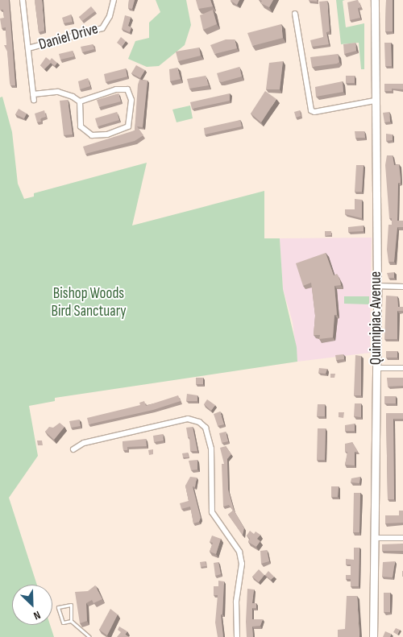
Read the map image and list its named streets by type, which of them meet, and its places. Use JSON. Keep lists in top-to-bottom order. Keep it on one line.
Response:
{"streets":{"main road":["Quinnipiac Avenue"],"street":["Daniel Drive"]},"parks":["Bishop Woods Bird Sanctuary"],"north":"bottom right"}
